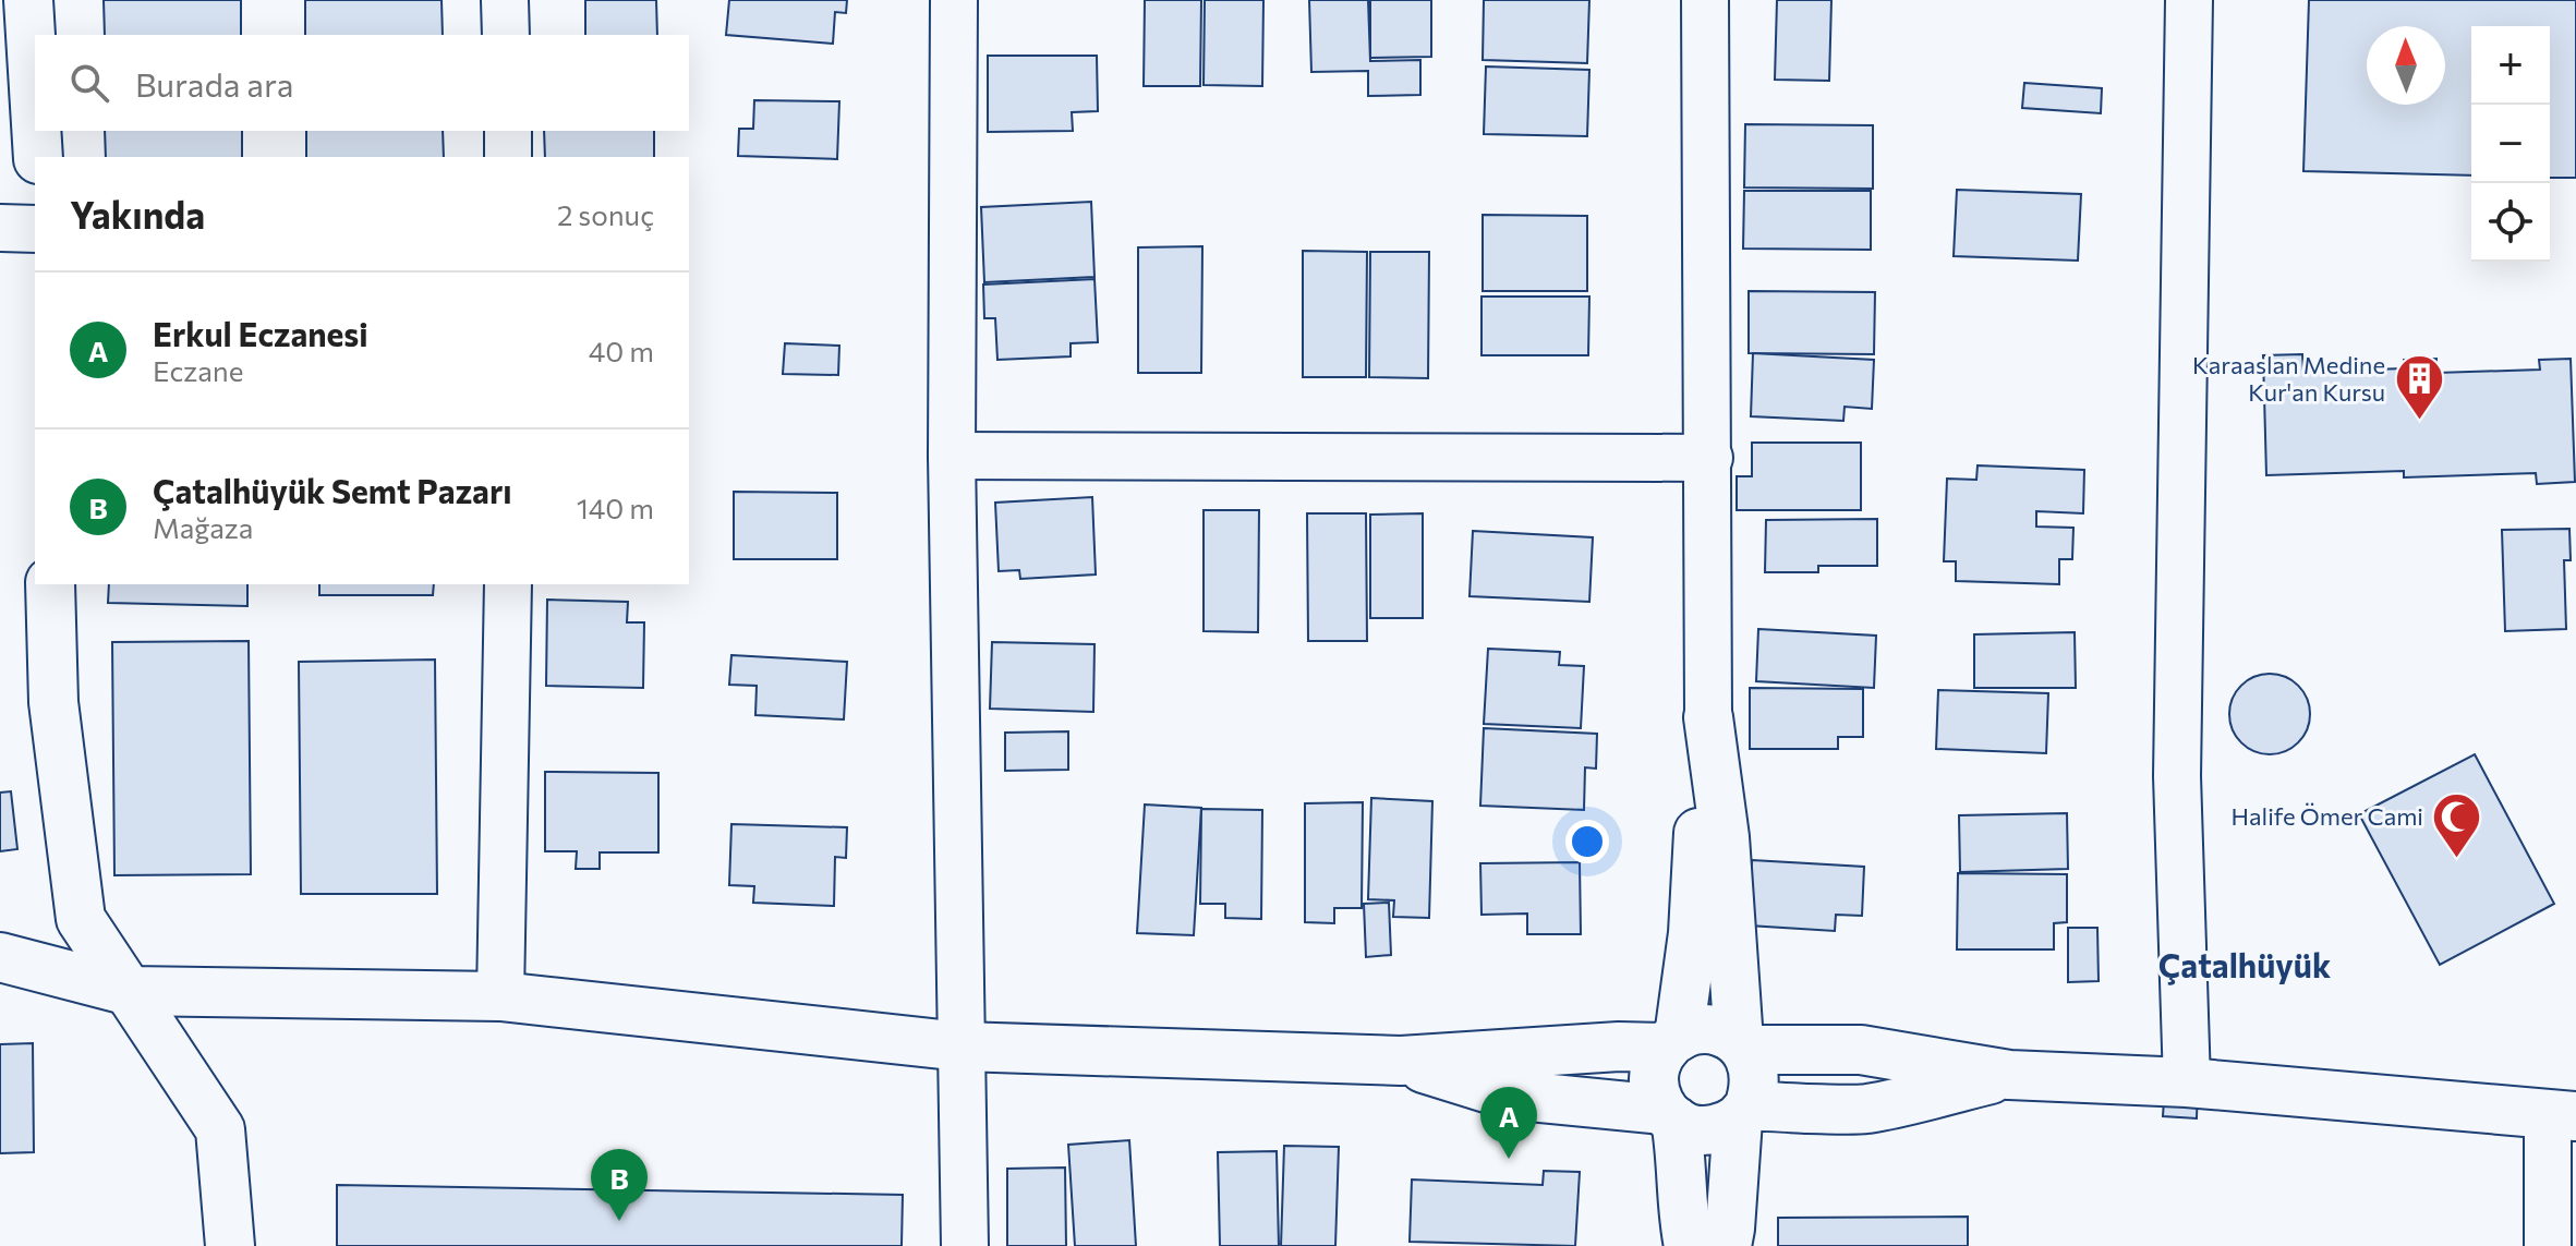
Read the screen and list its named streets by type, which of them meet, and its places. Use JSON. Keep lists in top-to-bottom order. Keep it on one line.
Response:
{"districts":["Çatalhüyük"],"places":{"building":["Karaaslan Medine Kur'an Kursu"],"mosque":["Halife Ömer Cami"]},"north":"top","page":{"map_buttons":["+","−"],"search":"Burada ara","heading":["Yakında","2 sonuç"],"list":[{"mark":"A","name":"Erkul Eczanesi","note":"Eczane","value":"40 m"},{"mark":"B","name":"Çatalhüyük Semt Pazarı","note":"Mağaza","value":"140 m"}],"pins":["A","B"]}}
